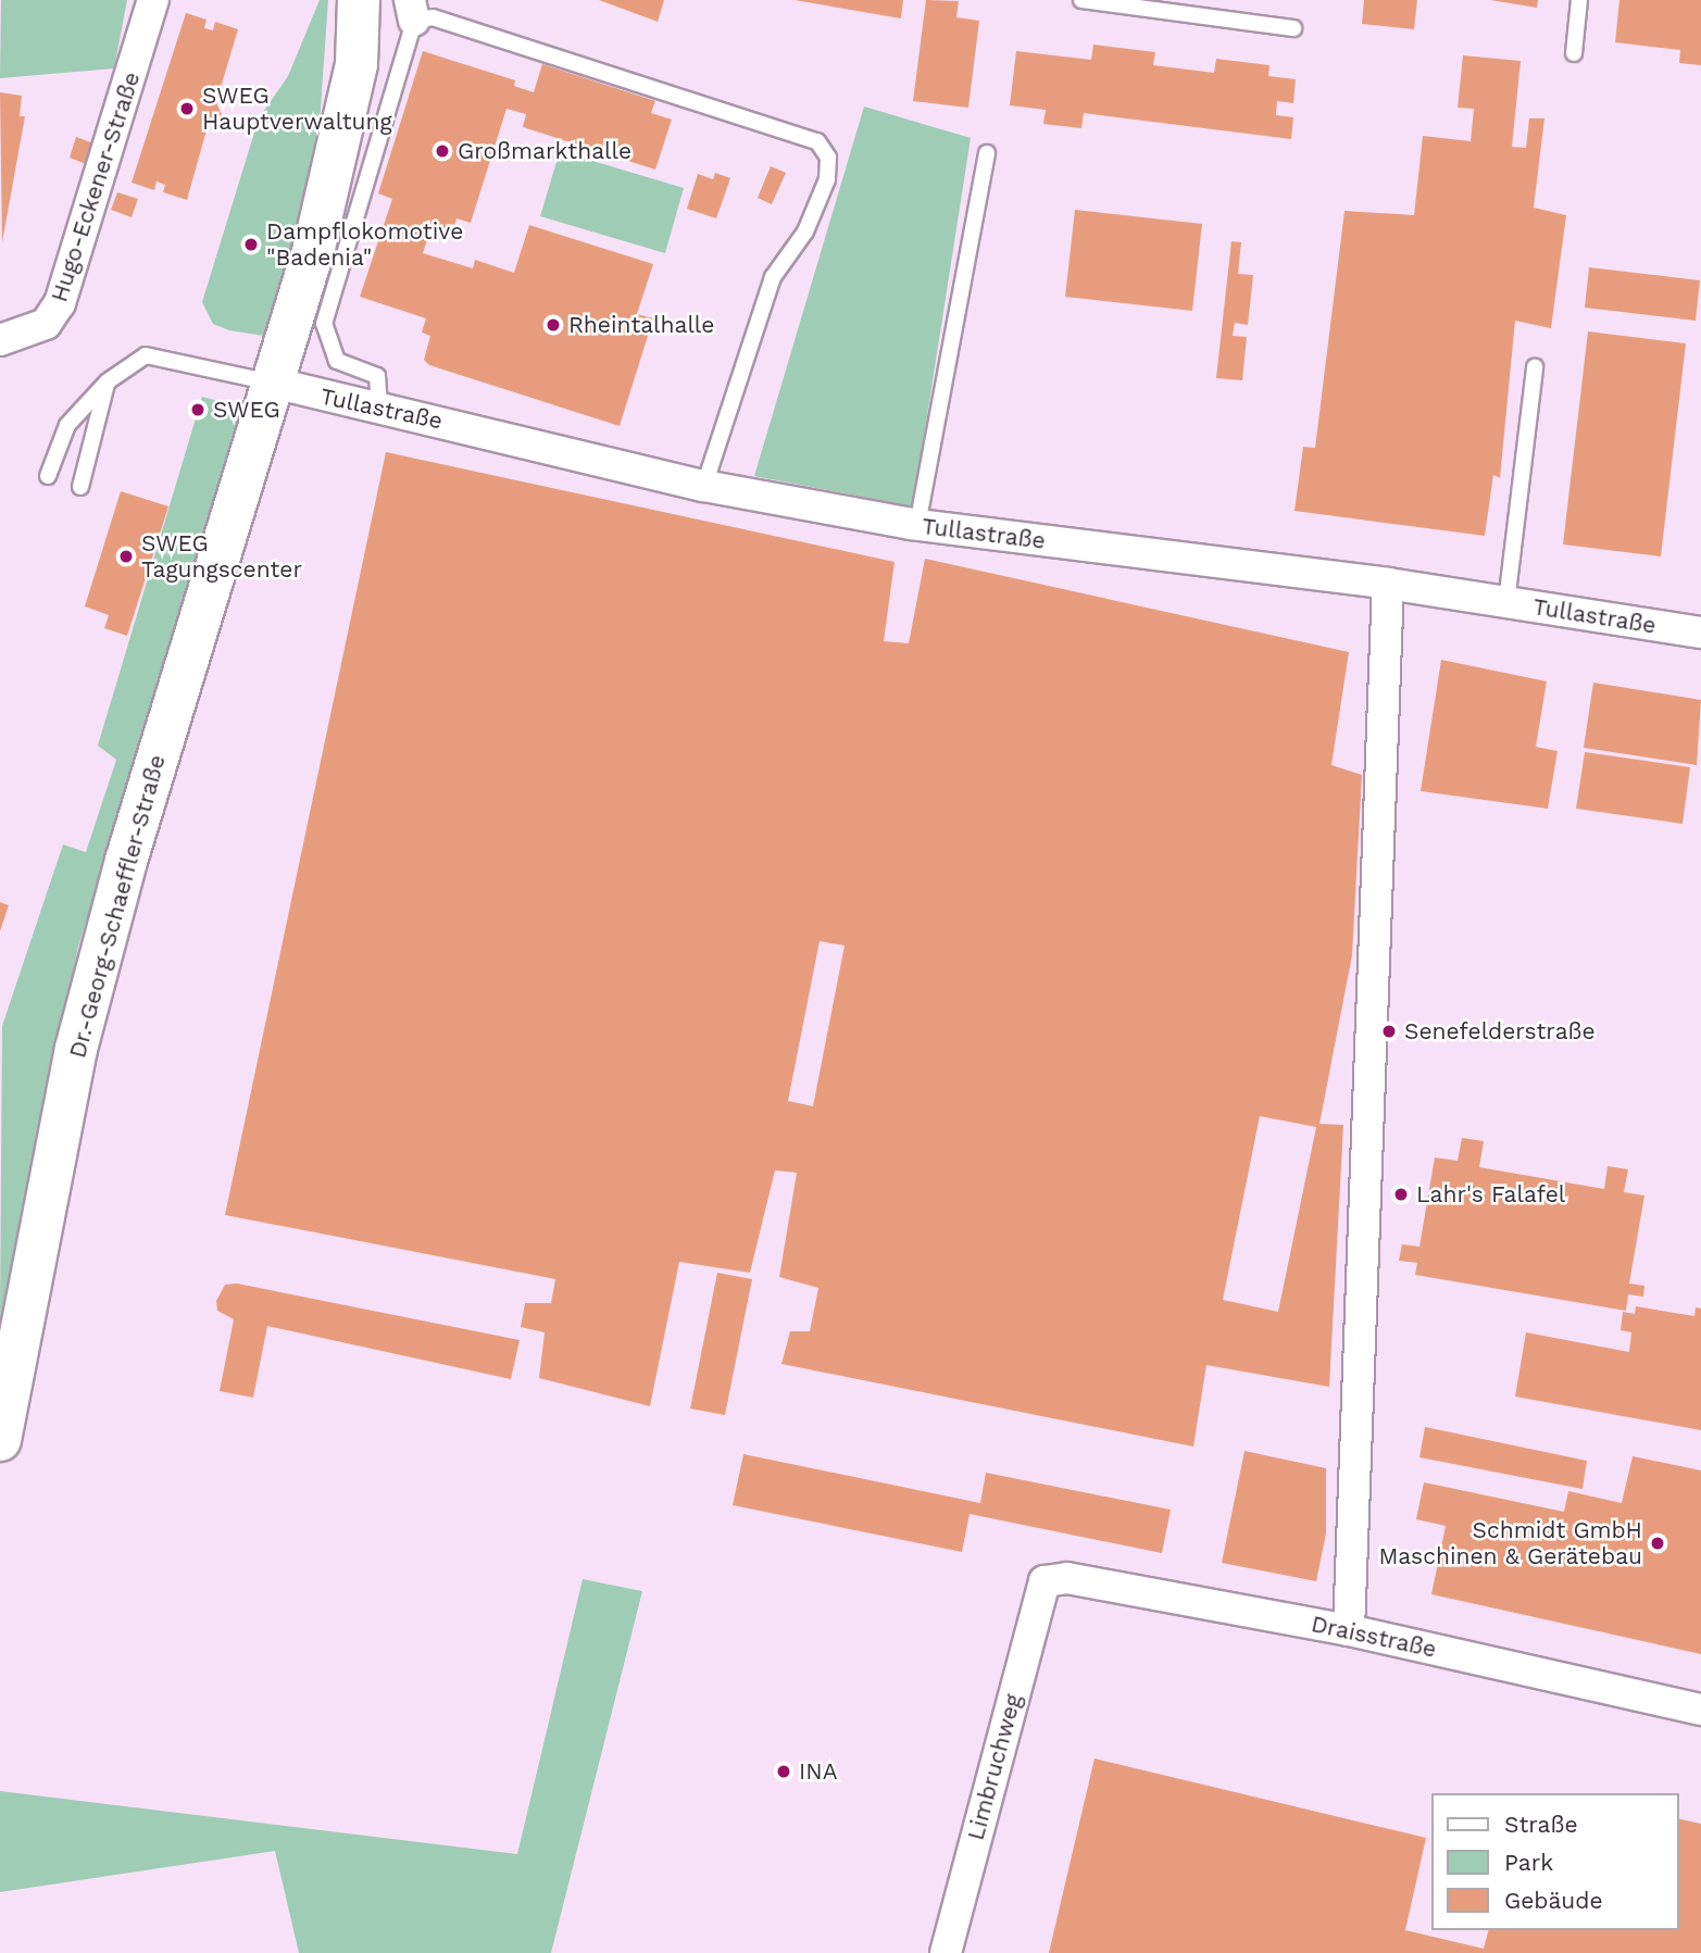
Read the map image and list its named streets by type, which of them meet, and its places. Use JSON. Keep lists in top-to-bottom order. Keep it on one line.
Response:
{"streets":{"main road":["Dr.-Georg-Schaeffler-Straße"],"street":["Hugo-Eckener-Straße","Tullastraße","Draisstraße","Limbruchweg"]},"crossings":[["Tullastraße","Dr.-Georg-Schaeffler-Straße"],["Draisstraße","Limbruchweg"]],"places":["SWEG Hauptverwaltung","Großmarkthalle","Dampflokomotive \"Badenia\"","Rheintalhalle","SWEG","SWEG Tagungscenter","Senefelderstraße","Lahr's Falafel","Schmidt GmbH Maschinen & Gerätebau","INA"],"legend":["Straße","Park","Gebäude"]}
